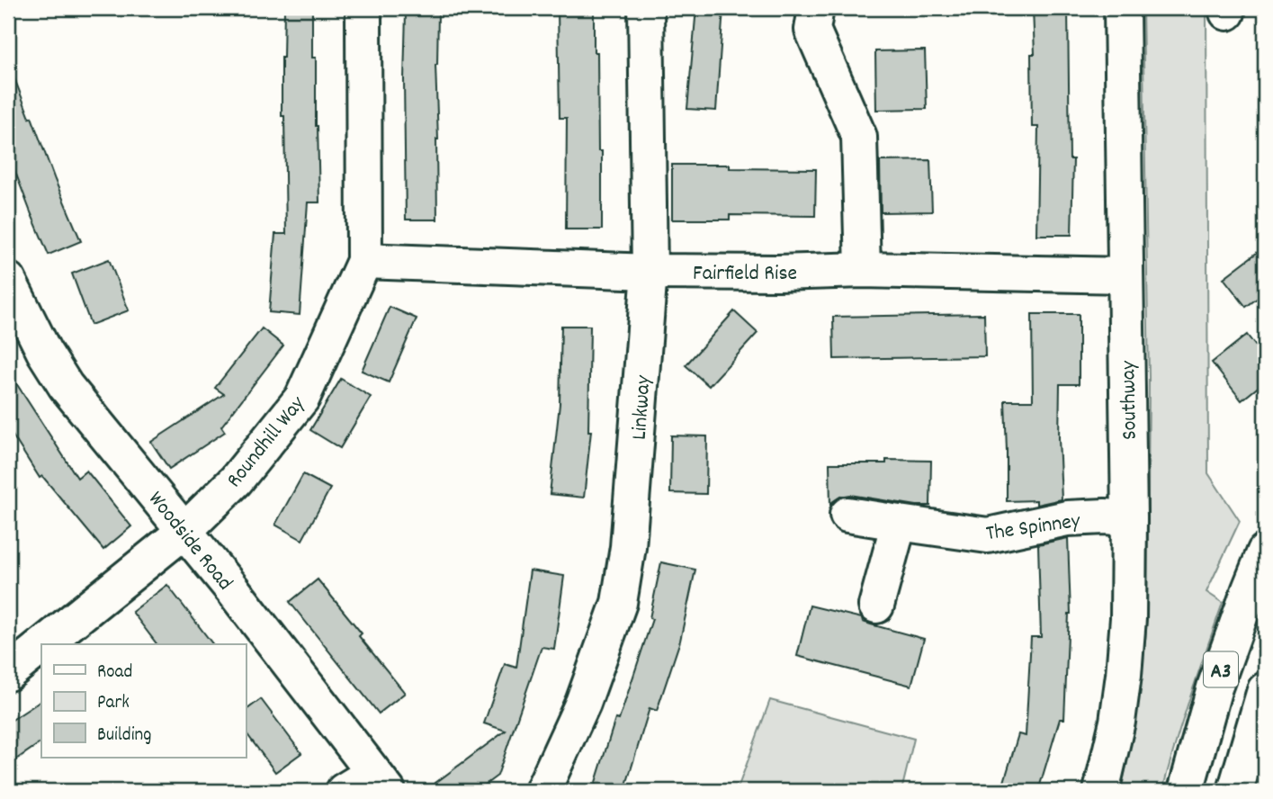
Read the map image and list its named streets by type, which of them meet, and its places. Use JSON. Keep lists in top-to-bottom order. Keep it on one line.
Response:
{"streets":{"main road":["Fairfield Rise","Southway","Linkway","Roundhill Way","The Spinney","Woodside Road","A3"]},"crossings":[["Fairfield Rise","Southway"],["Fairfield Rise","Linkway"],["Fairfield Rise","Roundhill Way"],["Southway","The Spinney"],["Roundhill Way","Woodside Road"]],"legend":["Road","Park","Building"]}
